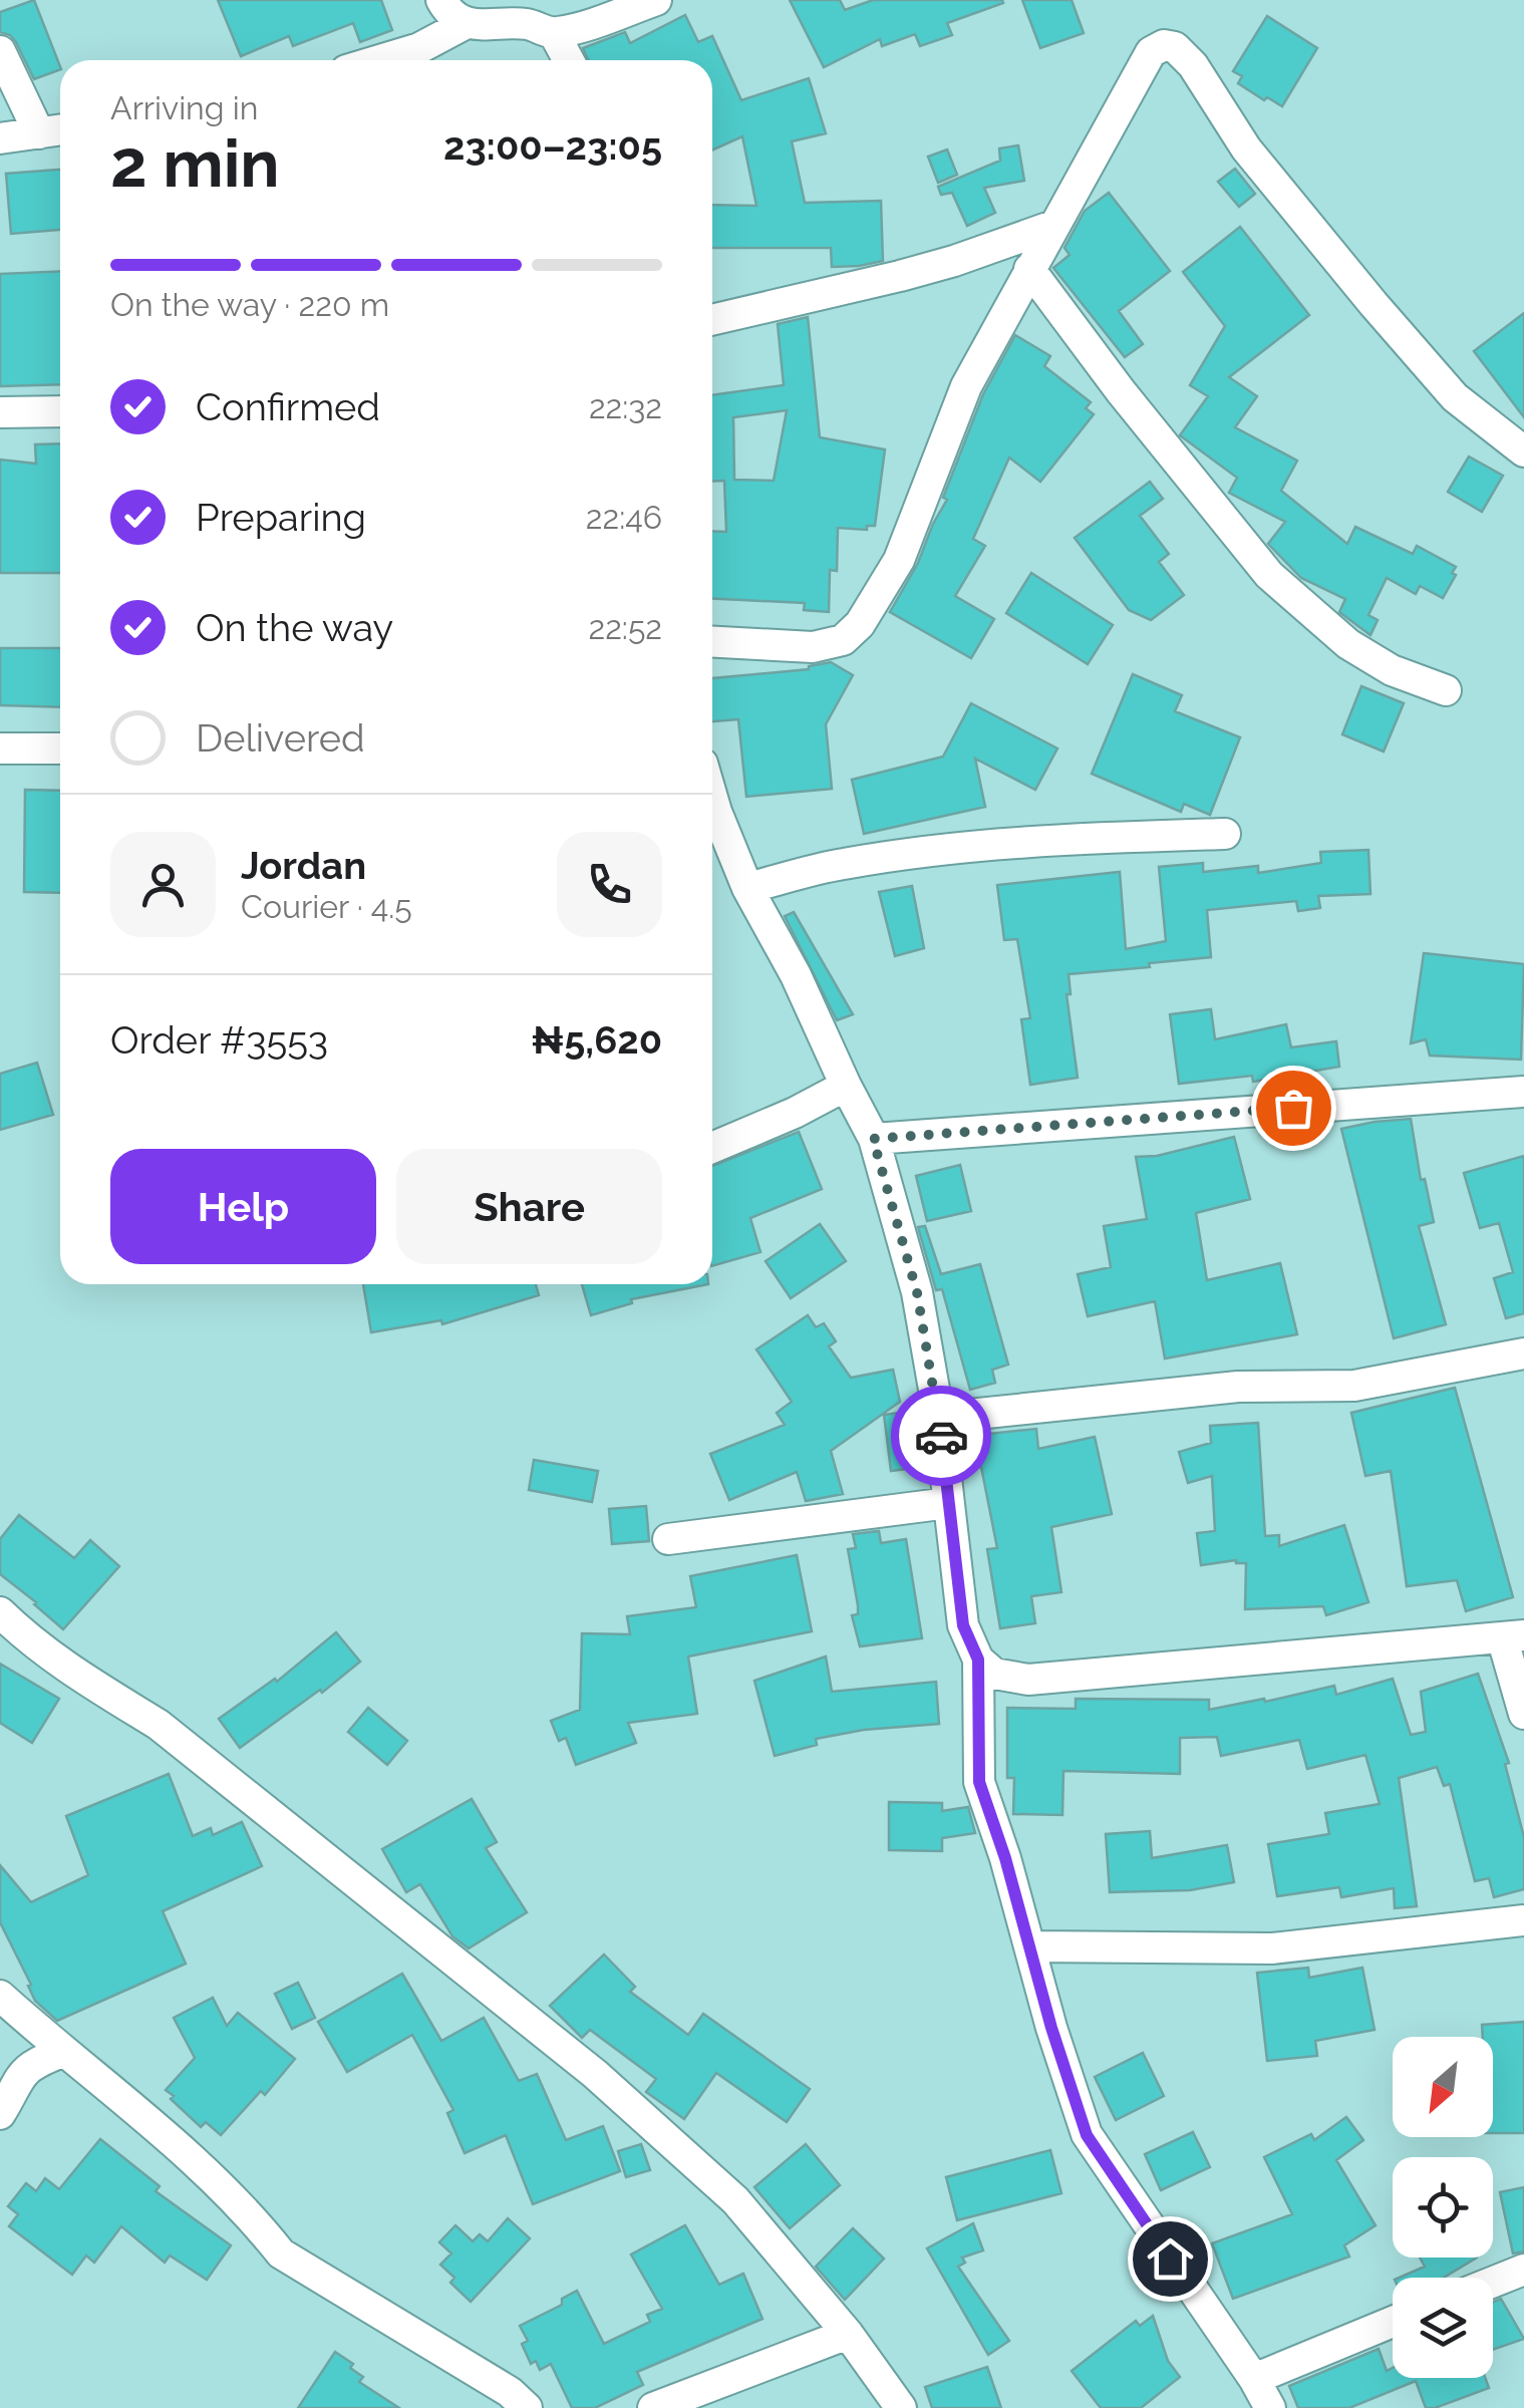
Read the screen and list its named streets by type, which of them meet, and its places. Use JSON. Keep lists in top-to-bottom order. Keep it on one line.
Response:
{"north":"bottom left","page":{"heading":["2 min","Arriving in","23:00–23:05"],"panel":["Jordan","Courier · 4.5","Order #3553","₦5,620"],"bar":"On the way · 220 m","list":[["Confirmed","22:32"],["Preparing","22:46"],["On the way","22:52"],"Delivered"],"buttons":["Help","Share"]}}
